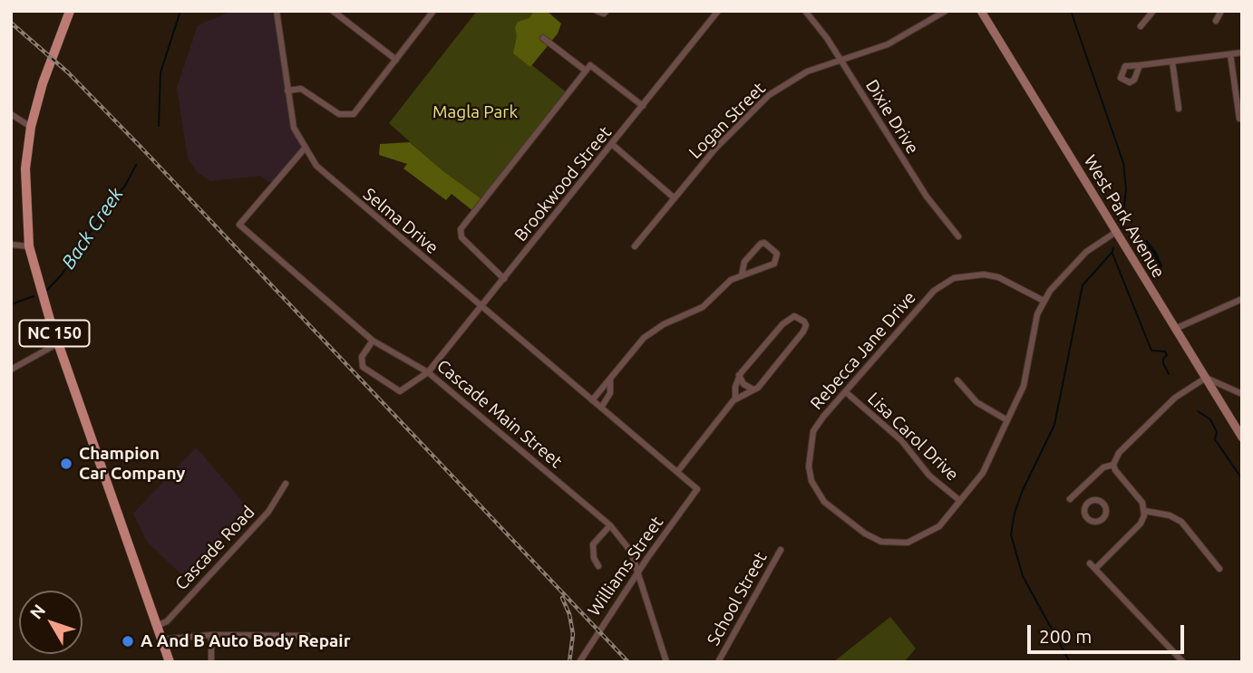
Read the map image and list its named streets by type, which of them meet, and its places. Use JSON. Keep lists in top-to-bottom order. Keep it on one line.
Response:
{"streets":{"main road":["West Park Avenue","NC 150"],"street":["Dixie Drive","Logan Street","Brookwood Street","Selma Drive","Rebecca Jane Drive","Cascade Main Street","Lisa Carol Drive","Cascade Road","Williams Street","School Street"]},"crossings":[["Dixie Drive","Logan Street"],["Brookwood Street","Selma Drive"],["Brookwood Street","Cascade Main Street"],["West Park Avenue","Rebecca Jane Drive"],["Selma Drive","Cascade Main Street"],["Selma Drive","Williams Street"],["NC 150","Cascade Road"],["Rebecca Jane Drive","Lisa Carol Drive"],["Cascade Main Street","Williams Street"]],"water":["Back Creek"],"parks":["Magla Park"],"places":["Champion Car Company","A And B Auto Body Repair"],"scale_bar":"200 m","north":"top left"}
